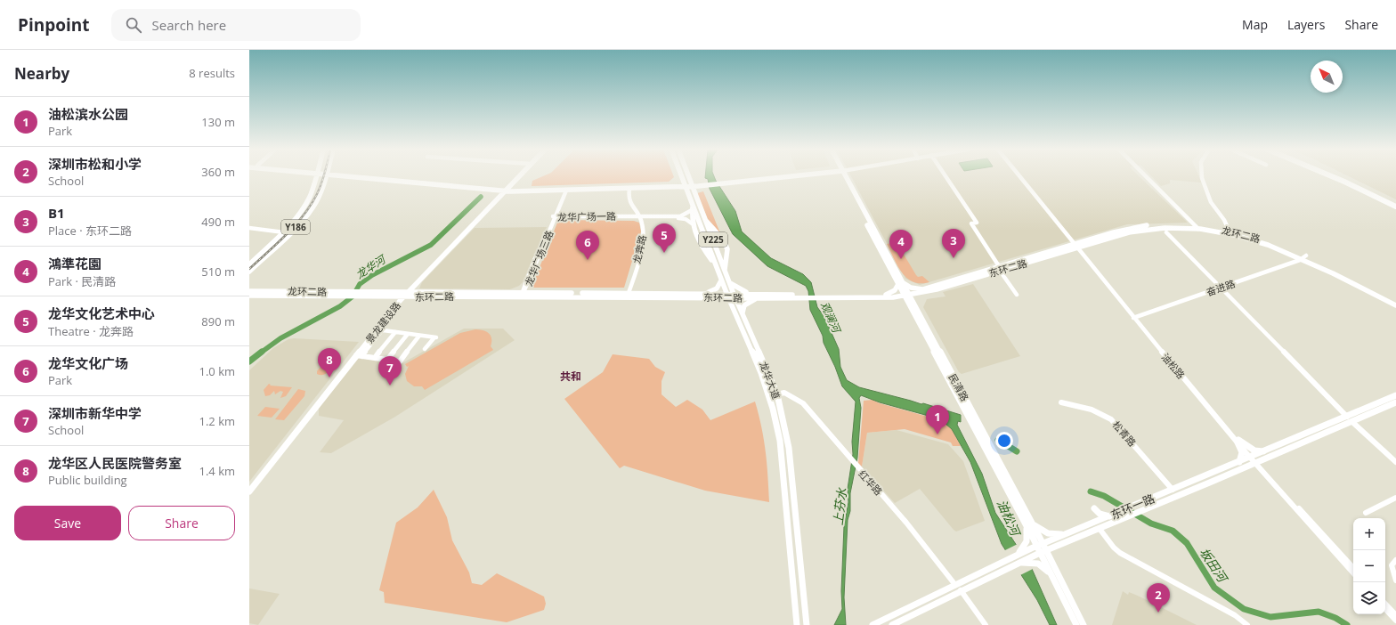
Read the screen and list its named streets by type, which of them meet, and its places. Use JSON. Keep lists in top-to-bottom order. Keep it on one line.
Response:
{"streets":{"main road":["Y186","龙环二路","Y225","东环二路","景龙建设路","龙华大道","民清路","东环一路"],"street":["龙华广场一路","龙奔路","龙华广场三路","奋进路","油松路","松青路","红华路"]},"crossings":[["龙华广场一路","龙奔路"],["龙华广场一路","龙华广场三路"],["龙华广场一路","龙华大道"],["龙环二路","东环二路"],["龙环二路","奋进路"],["龙环二路","油松路"],["龙奔路","东环二路"],["龙华广场三路","东环二路"],["东环二路","景龙建设路"],["东环二路","油松路"],["东环二路","龙华大道"],["东环二路","民清路"],["奋进路","油松路"],["油松路","东环一路"],["龙华大道","红华路"],["民清路","东环一路"],["松青路","东环一路"],["红华路","东环一路"]],"districts":["共和"],"water":["龙华河","观澜河","上芬水","油松河","坂田河"],"north":"top left","page":{"header":"Pinpoint","search":"Search here","nav":["Map","Layers","Share"],"heading":["Nearby","8 results"],"list":[{"mark":"1","name":"油松滨水公园","note":"Park","value":"130 m"},{"mark":"2","name":"深圳市松和小学","note":"School","value":"360 m"},{"mark":"3","name":"B1","note":"Place · 东环二路","value":"490 m"},{"mark":"4","name":"鴻準花園","note":"Park · 民清路","value":"510 m"},{"mark":"5","name":"龙华文化艺术中心","note":"Theatre · 龙奔路","value":"890 m"},{"mark":"6","name":"龙华文化广场","note":"Park","value":"1.0 km"},{"mark":"7","name":"深圳市新华中学","note":"School","value":"1.2 km"},{"mark":"8","name":"龙华区人民医院警务室","note":"Public building","value":"1.4 km"}],"pins":["5","3","4","6","8","7","1","2"],"buttons":["Save","Share"],"map_buttons":["+","−"]}}
